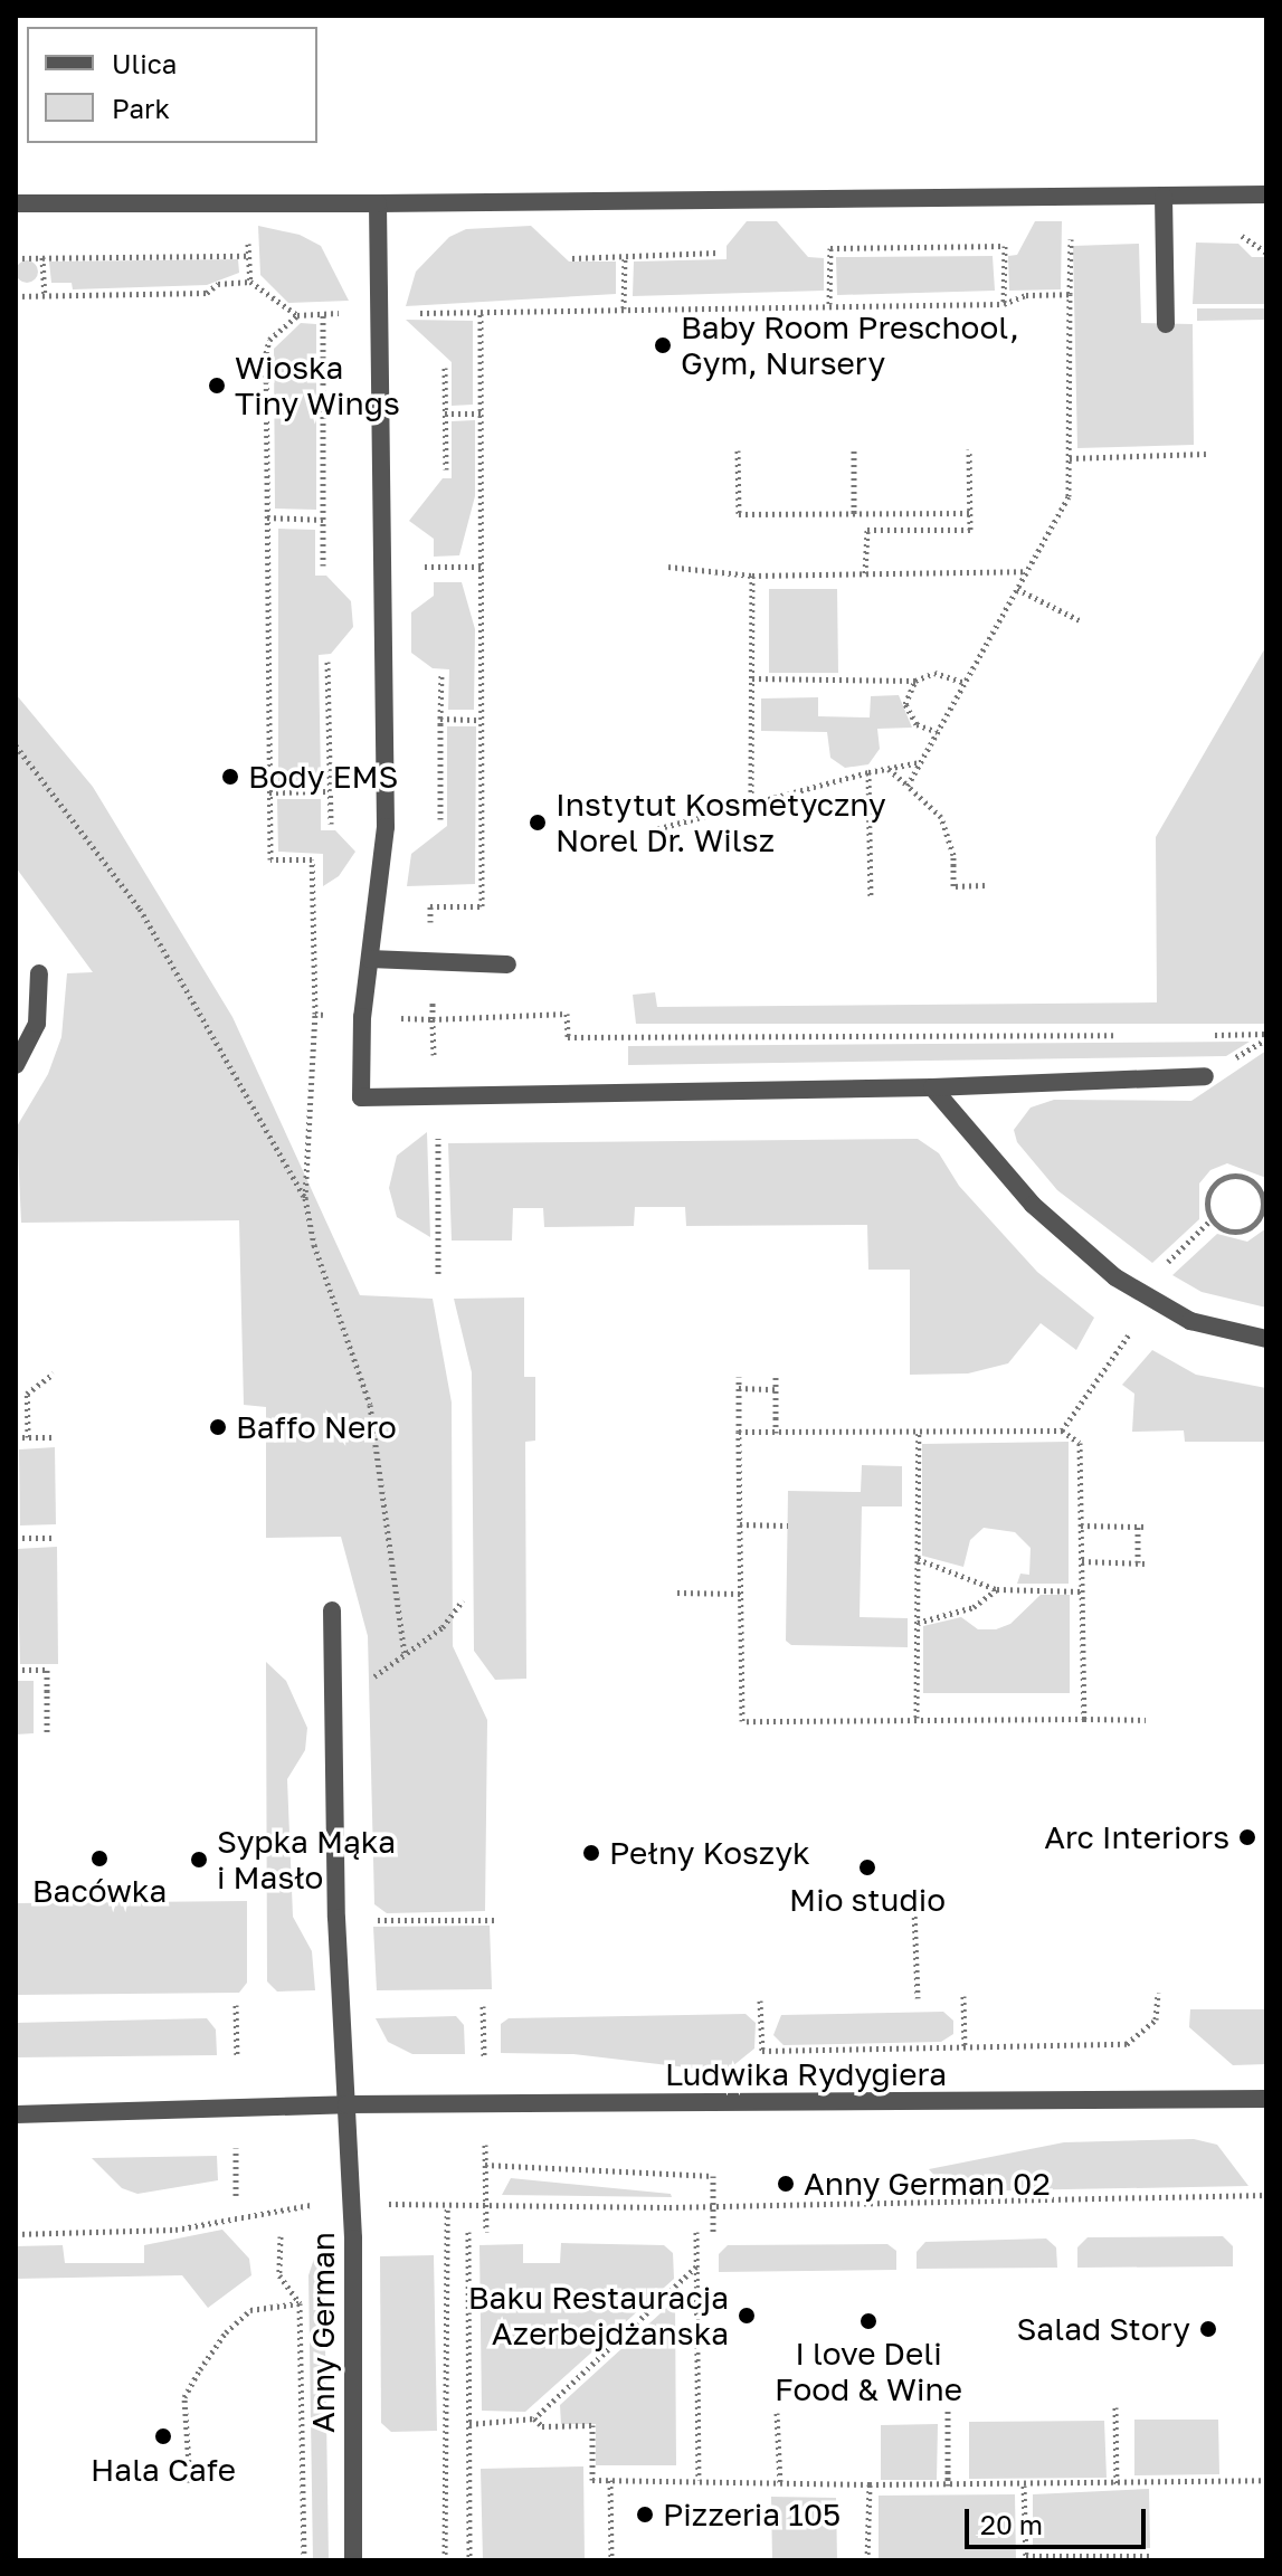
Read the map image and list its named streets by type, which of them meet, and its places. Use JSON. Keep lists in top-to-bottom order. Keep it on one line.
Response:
{"streets":{"street":["Ludwika Rydygiera","Anny German"]},"crossings":[["Ludwika Rydygiera","Anny German"]],"places":["Baby Room Preschool, Gym, Nursery","Wioska Tiny Wings","Body EMS","Instytut Kosmetyczny Norel Dr. Wilsz","Baffo Nero","Arc Interiors","Pełny Koszyk","Bacówka","Sypka Mąka i Masło","Mio studio","Anny German 02","Baku Restauracja Azerbejdżanska","I love Deli Food & Wine","Salad Story","Hala Cafe","Pizzeria 105"],"legend":["Ulica","Park"],"scale_bar":"20 m"}
